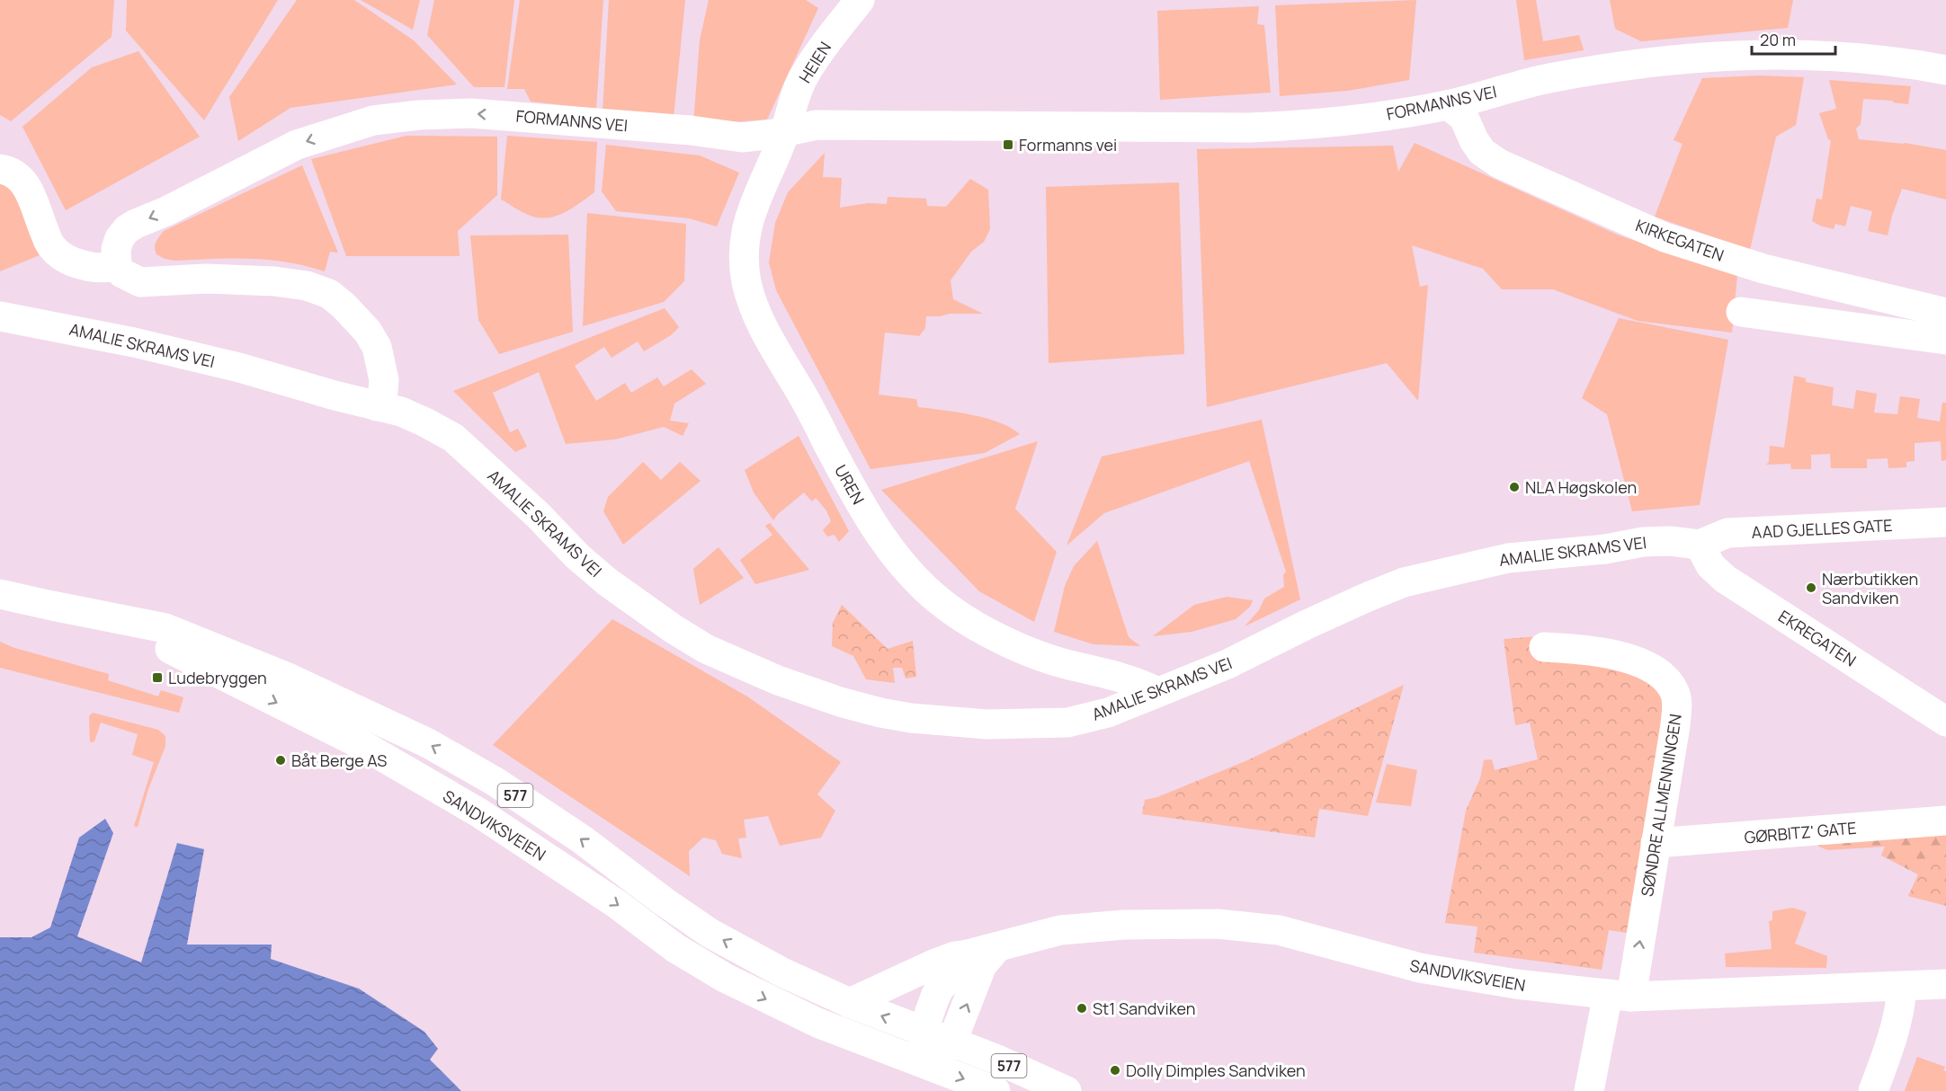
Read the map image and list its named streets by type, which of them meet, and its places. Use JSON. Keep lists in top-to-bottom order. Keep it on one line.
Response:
{"streets":{"street":["HEIEN","FORMANNS VEI","KIRKEGATEN","AMALIE SKRAMS VEI","UREN","AAD GJELLES GATE","EKREGATEN","577","SØNDRE ALLMENNINGEN","SANDVIKSVEIEN","GØRBITZ' GATE"]},"crossings":[["HEIEN","FORMANNS VEI"],["HEIEN","UREN"],["FORMANNS VEI","KIRKEGATEN"],["FORMANNS VEI","UREN"],["AMALIE SKRAMS VEI","UREN"],["AMALIE SKRAMS VEI","AAD GJELLES GATE"],["AMALIE SKRAMS VEI","EKREGATEN"],["AAD GJELLES GATE","EKREGATEN"],["577","SANDVIKSVEIEN"],["SØNDRE ALLMENNINGEN","SANDVIKSVEIEN"],["SØNDRE ALLMENNINGEN","GØRBITZ' GATE"]],"one_way":["FORMANNS VEI"],"places":{"transit":["Formanns vei","Ludebryggen"],"other":["NLA Høgskolen","Nærbutikken Sandviken","Båt Berge AS","St1 Sandviken","Dolly Dimples Sandviken"]},"scale_bar":"20 m"}
